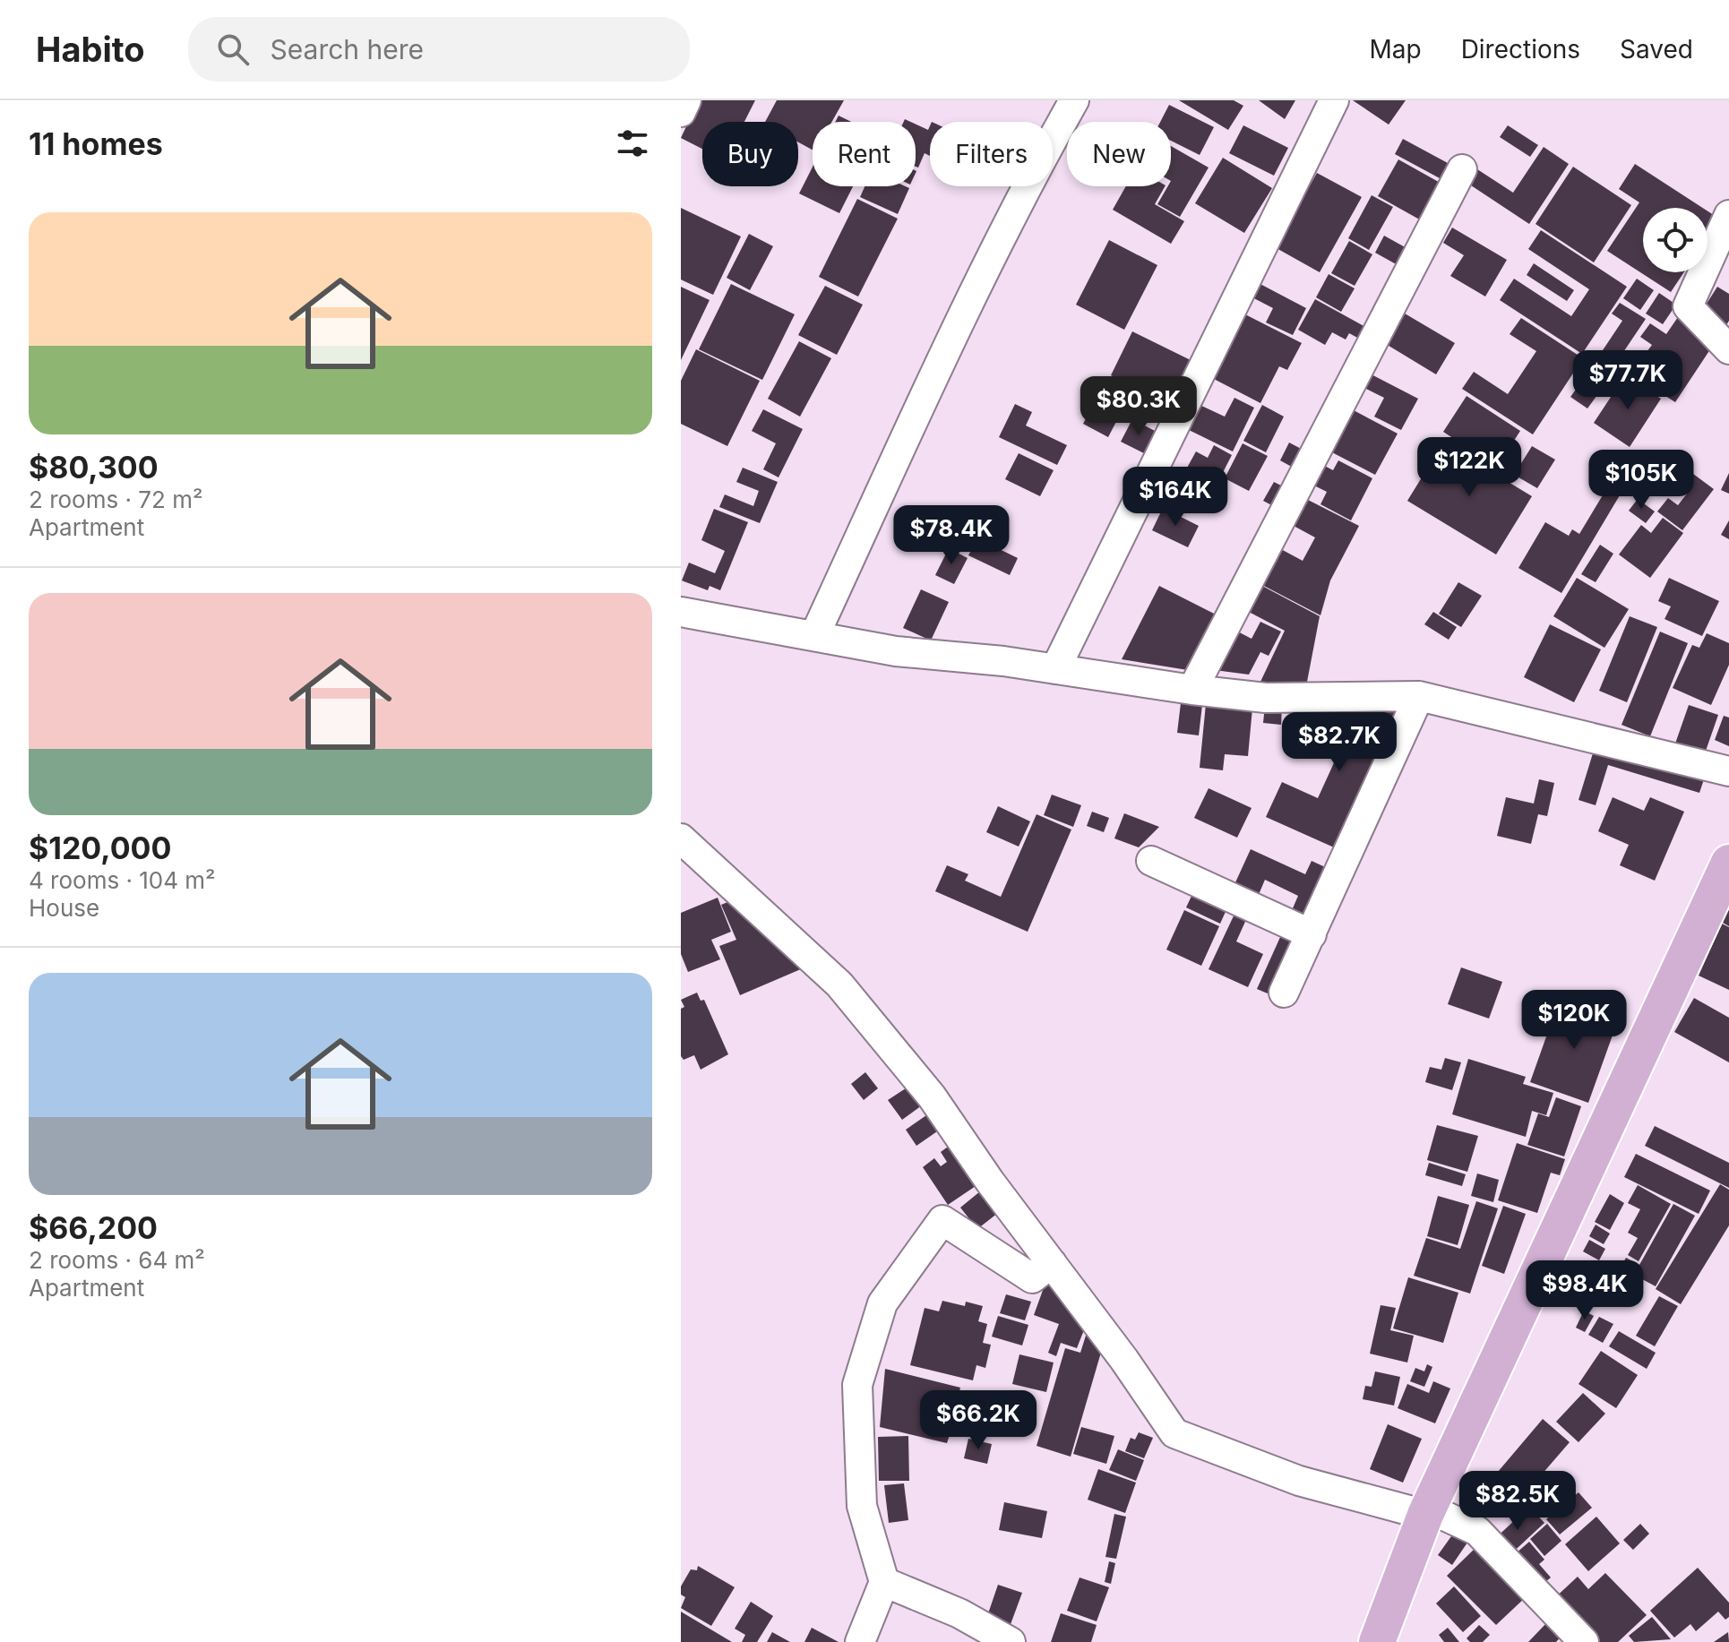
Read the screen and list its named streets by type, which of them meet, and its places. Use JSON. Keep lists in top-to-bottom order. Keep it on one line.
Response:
{"page":{"header":"Habito","search":"Search here","nav":["Map","Directions","Saved"],"heading":"11 homes","chip":["Buy","Rent","Filters","New"],"list":[{"name":"$80,300","note":"2 rooms · 72 m² · Apartment"},{"name":"$120,000","note":"4 rooms · 104 m² · House"},{"name":"$66,200","note":"2 rooms · 64 m² · Apartment"}],"price":["$77.7K","$80.3K","$122K","$105K","$164K","$78.4K","$82.7K","$120K","$98.4K","$66.2K","$82.5K"]}}
